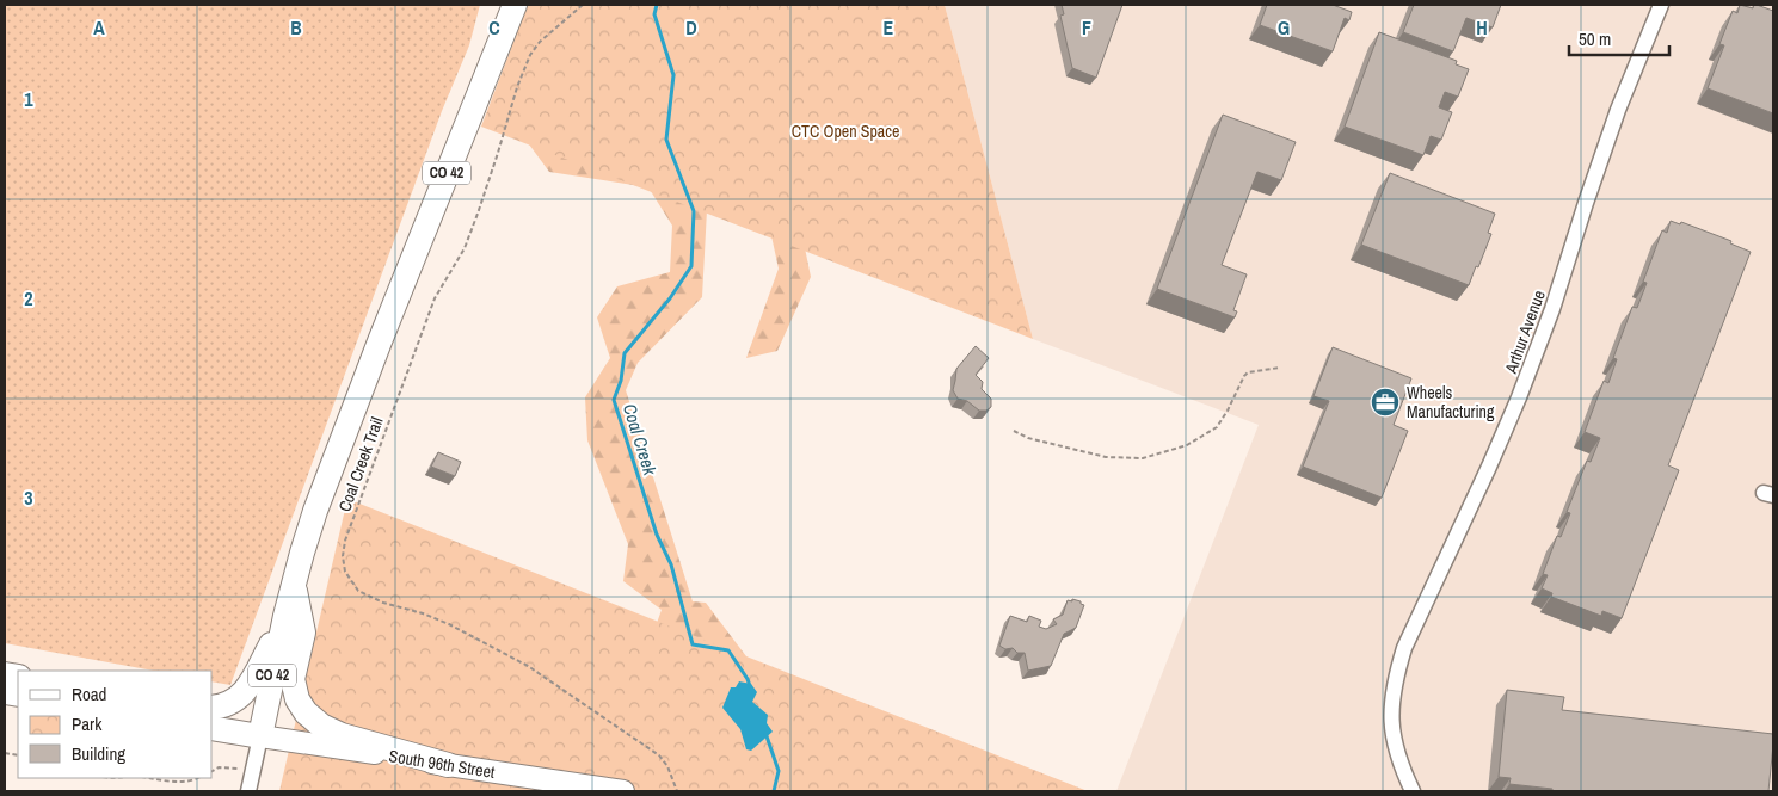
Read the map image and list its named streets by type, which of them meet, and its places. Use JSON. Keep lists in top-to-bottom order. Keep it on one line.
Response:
{"streets":{"main road":["CO 42","South 96th Street"],"street":["Arthur Avenue"],"path":["Coal Creek Trail"]},"crossings":[["CO 42","South 96th Street"]],"water":["Coal Creek"],"parks":["CTC Open Space"],"places":{"office":["Wheels Manufacturing"]},"legend":["Road","Park","Building"],"scale_bar":"50 m","grid":{"columns":["A","B","C","D","E","F","G","H"],"rows":["1","2","3"]}}
